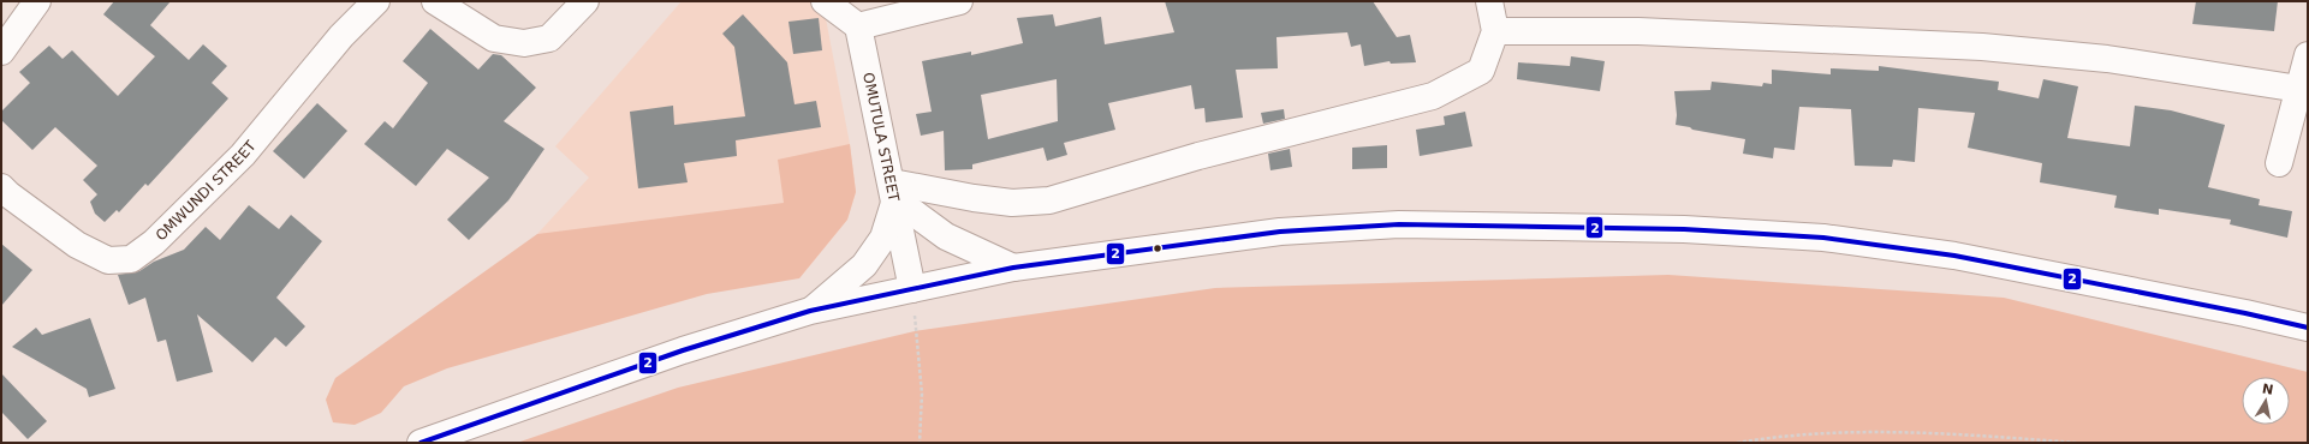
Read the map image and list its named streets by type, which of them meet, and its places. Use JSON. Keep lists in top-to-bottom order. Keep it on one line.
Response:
{"streets":{"main road":["OMUTULA STREET","OMWUNDI STREET"]},"lines":["transit line 2"],"north":"top"}
